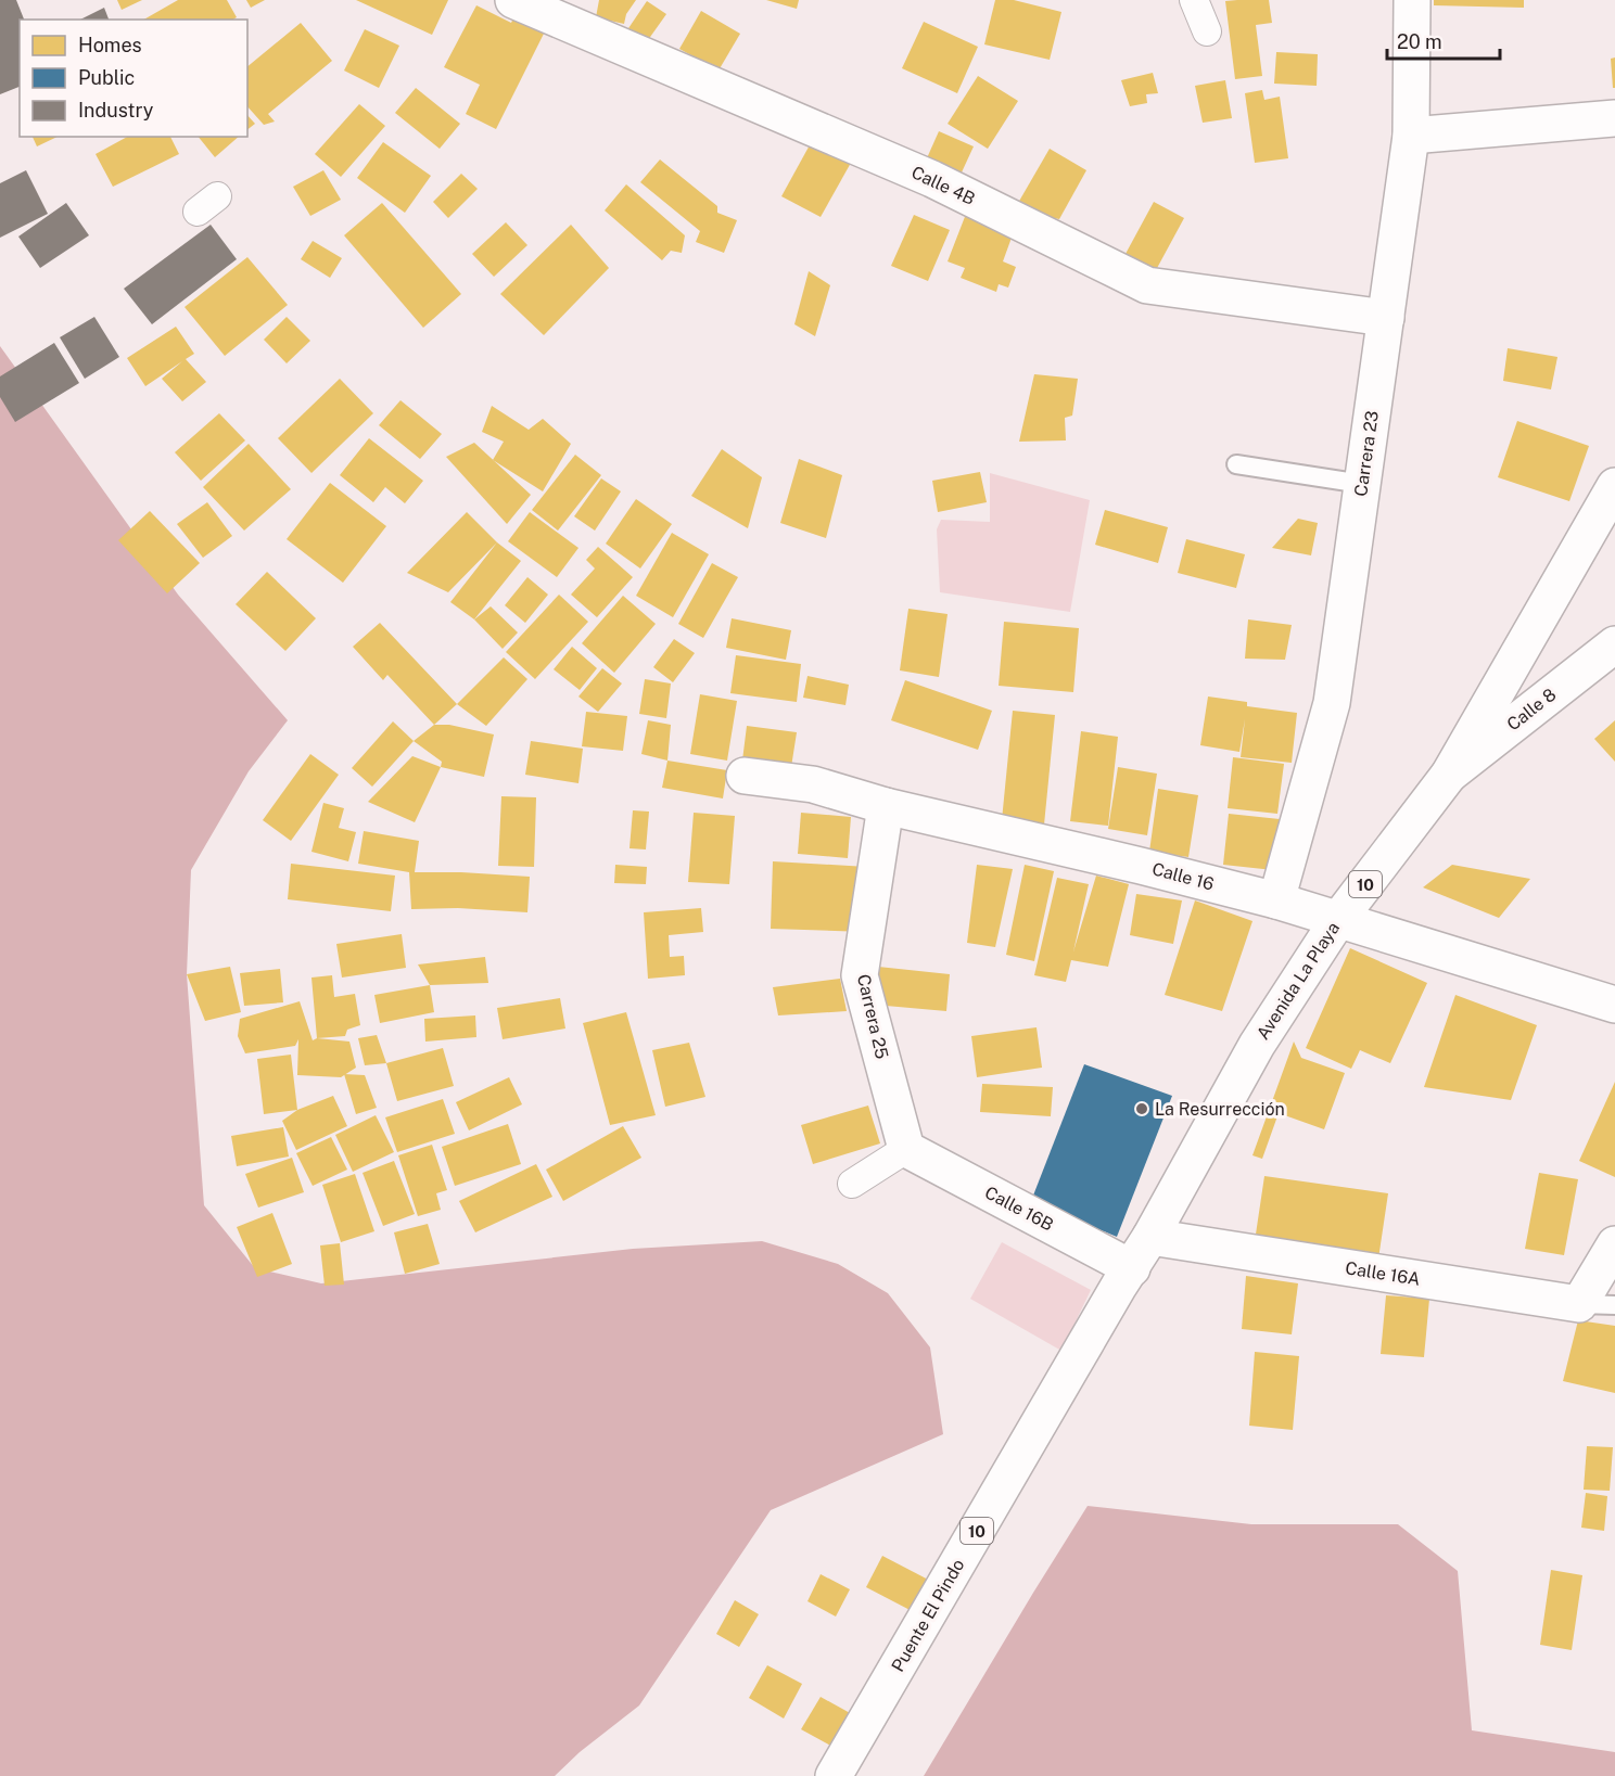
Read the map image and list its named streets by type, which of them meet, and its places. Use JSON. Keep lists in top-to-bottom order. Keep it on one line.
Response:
{"streets":{"street":["Calle 4B","Carrera 23","Calle 8","Calle 16","10","Avenida La Playa","Carrera 25","Calle 16B","Calle 16A","Puente El Pindo"]},"crossings":[["Calle 4B","Carrera 23"],["Carrera 23","Calle 16"],["Calle 8","Avenida La Playa"],["Calle 16","Avenida La Playa"],["Calle 16","Carrera 25"],["Avenida La Playa","Calle 16B"],["Avenida La Playa","Calle 16A"],["Avenida La Playa","Puente El Pindo"],["Carrera 25","Calle 16B"],["Calle 16B","Puente El Pindo"]],"places":["La Resurrección"],"legend":["Homes","Public","Industry"],"scale_bar":"20 m"}
